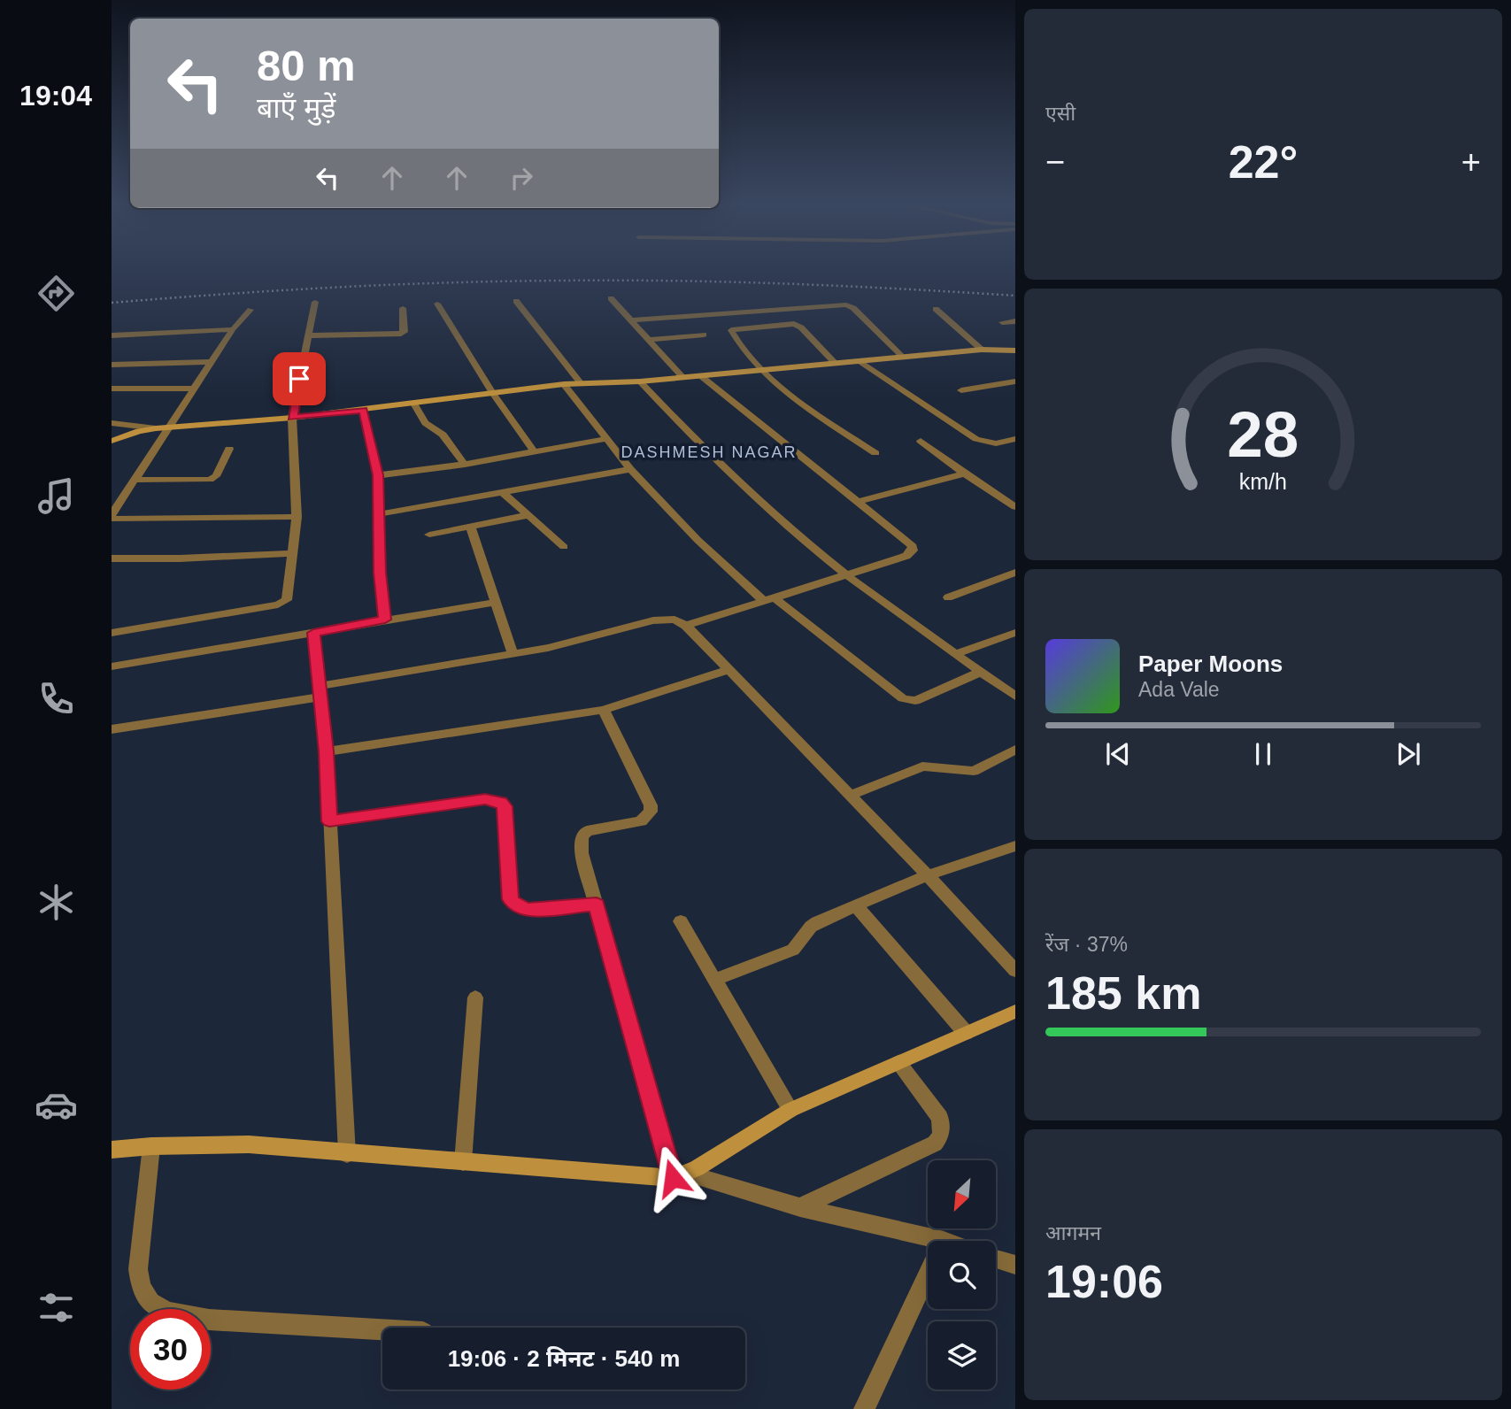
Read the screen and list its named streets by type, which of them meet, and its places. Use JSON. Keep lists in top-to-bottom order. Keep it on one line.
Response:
{"districts":["DASHMESH NAGAR"],"north":"bottom left","page":{"tabs":"19:04","tile":["एसी",["रेंज · 37%","185 km"],["आगमन","19:06"]],"turn":["80 m","बाएँ मुड़ें"],"heat":["−","22°","+"],"song":["Paper Moons","Ada Vale"],"limit":"30","trip":"19:06 · 2 मिनट · 540 m","gauge":["28","km/h"]}}
